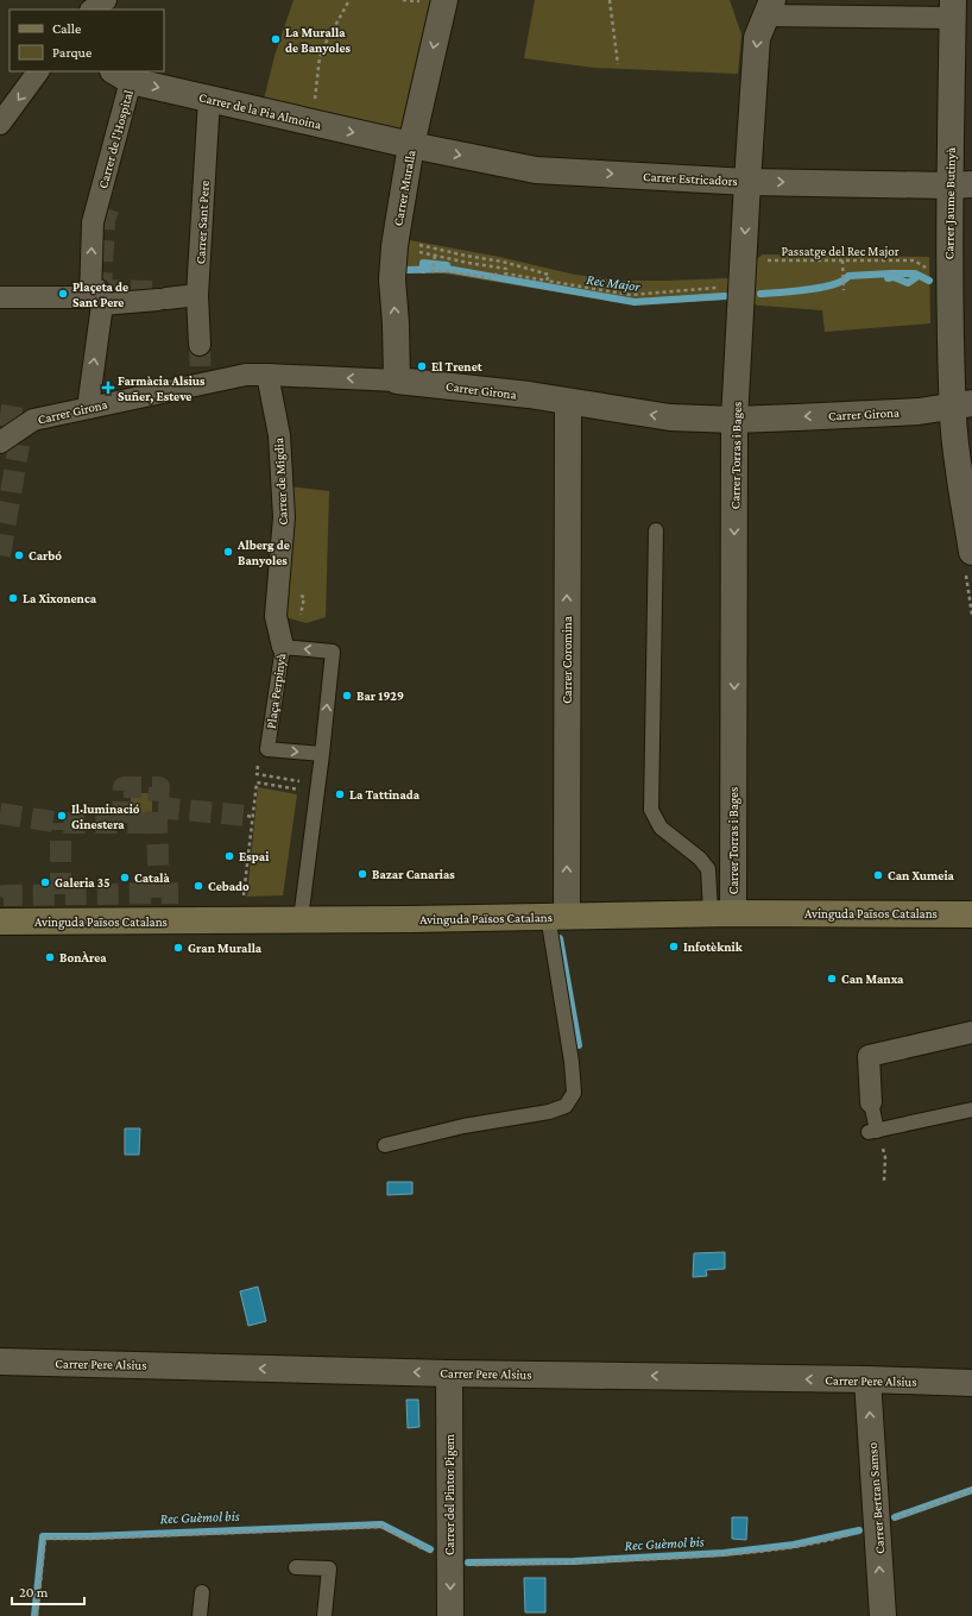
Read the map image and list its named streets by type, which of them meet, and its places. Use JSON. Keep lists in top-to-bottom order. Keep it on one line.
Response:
{"streets":{"main road":["Avinguda Països Catalans"],"street":["Carrer de la Pia Almoina","Carrer de l'Hospital","Carrer Estricadors","Carrer Muralla","Carrer Jaume Butinyà","Carrer Sant Pere","Carrer Girona","Carrer Torras i Bages","Carrer de Migdia","Carrer Coromina","Carrer Pere Alsius","Carrer del Pintor Pigem","Carrer Bertran Samso"],"lane":["Plaça Perpinyà"],"path":["Passatge del Rec Major"]},"crossings":[["Carrer de la Pia Almoina","Carrer de l'Hospital"],["Carrer de la Pia Almoina","Carrer Estricadors"],["Carrer de la Pia Almoina","Carrer Muralla"],["Carrer de la Pia Almoina","Carrer Sant Pere"],["Carrer de l'Hospital","Carrer Girona"],["Carrer Estricadors","Carrer Muralla"],["Carrer Estricadors","Carrer Jaume Butinyà"],["Carrer Estricadors","Carrer Torras i Bages"],["Carrer Muralla","Passatge del Rec Major"],["Carrer Muralla","Carrer Girona"],["Carrer Jaume Butinyà","Passatge del Rec Major"],["Carrer Jaume Butinyà","Carrer Girona"],["Passatge del Rec Major","Carrer Torras i Bages"],["Carrer Girona","Carrer Torras i Bages"],["Carrer Girona","Carrer de Migdia"],["Carrer Girona","Carrer Coromina"],["Carrer Torras i Bages","Avinguda Països Catalans"],["Carrer de Migdia","Plaça Perpinyà"],["Carrer Coromina","Avinguda Països Catalans"],["Plaça Perpinyà","Avinguda Països Catalans"],["Carrer Pere Alsius","Carrer del Pintor Pigem"],["Carrer Pere Alsius","Carrer Bertran Samso"]],"one_way":["Carrer de l'Hospital","Carrer Girona","Carrer Torras i Bages","Carrer Coromina","Carrer Pere Alsius","Carrer Bertran Samso"],"water":["Rec Major","Rec Guèmol bis"],"places":{"other":["La Muralla de Banyoles","Plaçeta de Sant Pere","El Trenet","Alberg de Banyoles","Carbó","La Xixonenca","Bar 1929","La Tattinada","Il·luminació Ginestera","Espai","Bazar Canarias","Can Xumeia","Català","Galeria 35","Cebado","Infotèknik","Gran Muralla","BonÀrea","Can Manxa"],"health":["Farmàcia Alsius Suñer, Esteve"]},"legend":["Calle","Parque"],"scale_bar":"20 m"}
